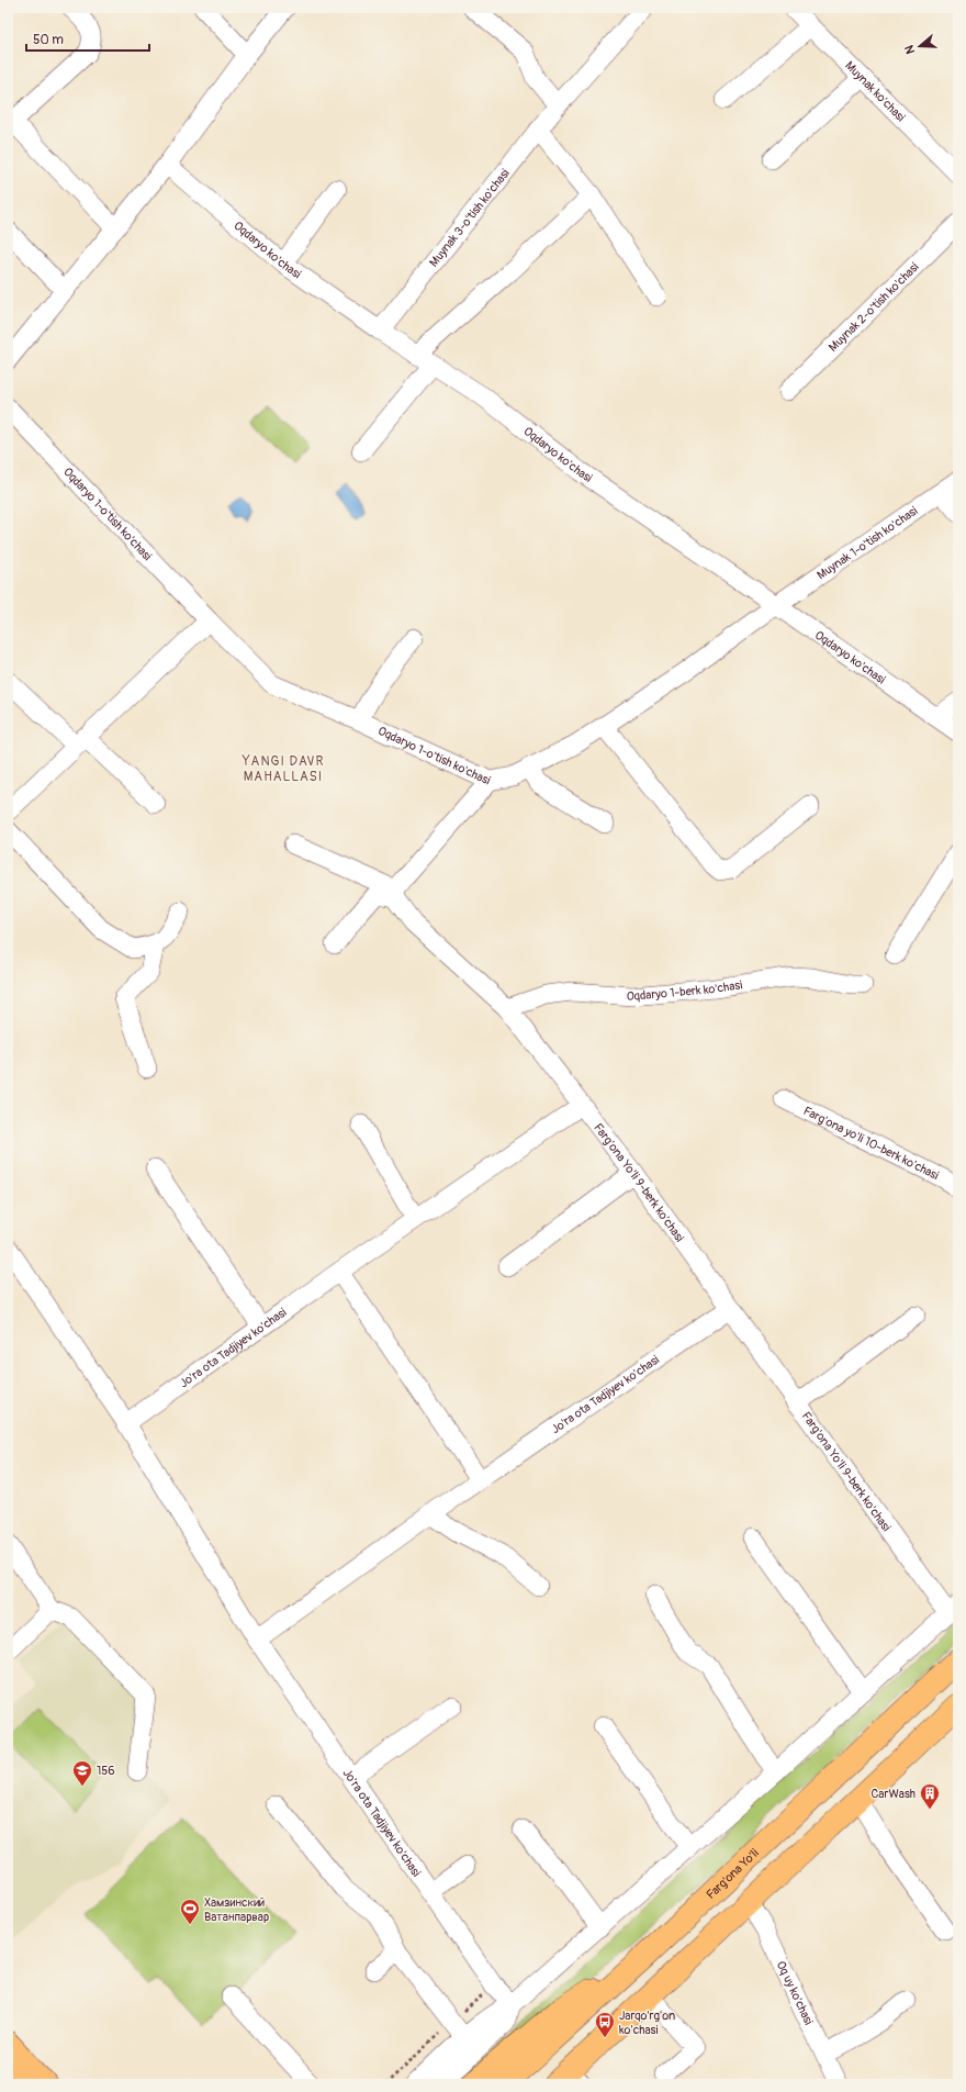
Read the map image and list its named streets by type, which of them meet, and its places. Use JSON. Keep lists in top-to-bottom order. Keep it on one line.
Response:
{"streets":{"main road":["Farg'ona Yo'li"],"street":["Muynak ko'chasi","Muynak 3-o'tish ko'chasi","Oqdaryo ko'chasi","Muynak 2-o'tish ko'chasi","Oqdaryo 1-o'tish ko'chasi","Muynak 1-o'tish ko'chasi","Oqdaryo 1-berk ko'chasi","Farg'ona yo'li 10-berk ko'chasi","Farg'ona Yo'li 9-berk ko'chasi","Jo'ra ota Tadjiyev ko'chasi","Oq uy ko'chasi"]},"crossings":[["Muynak 3-o'tish ko'chasi","Oqdaryo ko'chasi"],["Oqdaryo ko'chasi","Oqdaryo 1-o'tish ko'chasi"],["Oqdaryo ko'chasi","Muynak 1-o'tish ko'chasi"],["Oqdaryo 1-o'tish ko'chasi","Muynak 1-o'tish ko'chasi"],["Oqdaryo 1-berk ko'chasi","Farg'ona Yo'li 9-berk ko'chasi"],["Farg'ona Yo'li 9-berk ko'chasi","Jo'ra ota Tadjiyev ko'chasi"]],"districts":["YANGI DAVR MAHALLASI"],"places":{"school or university":["156"],"building":["CarWash"],"sports":["Хамзинский Ватанпарвар"],"bus stop":["Jarqo'rg'on ko'chasi"]},"scale_bar":"50 m","north":"left"}
